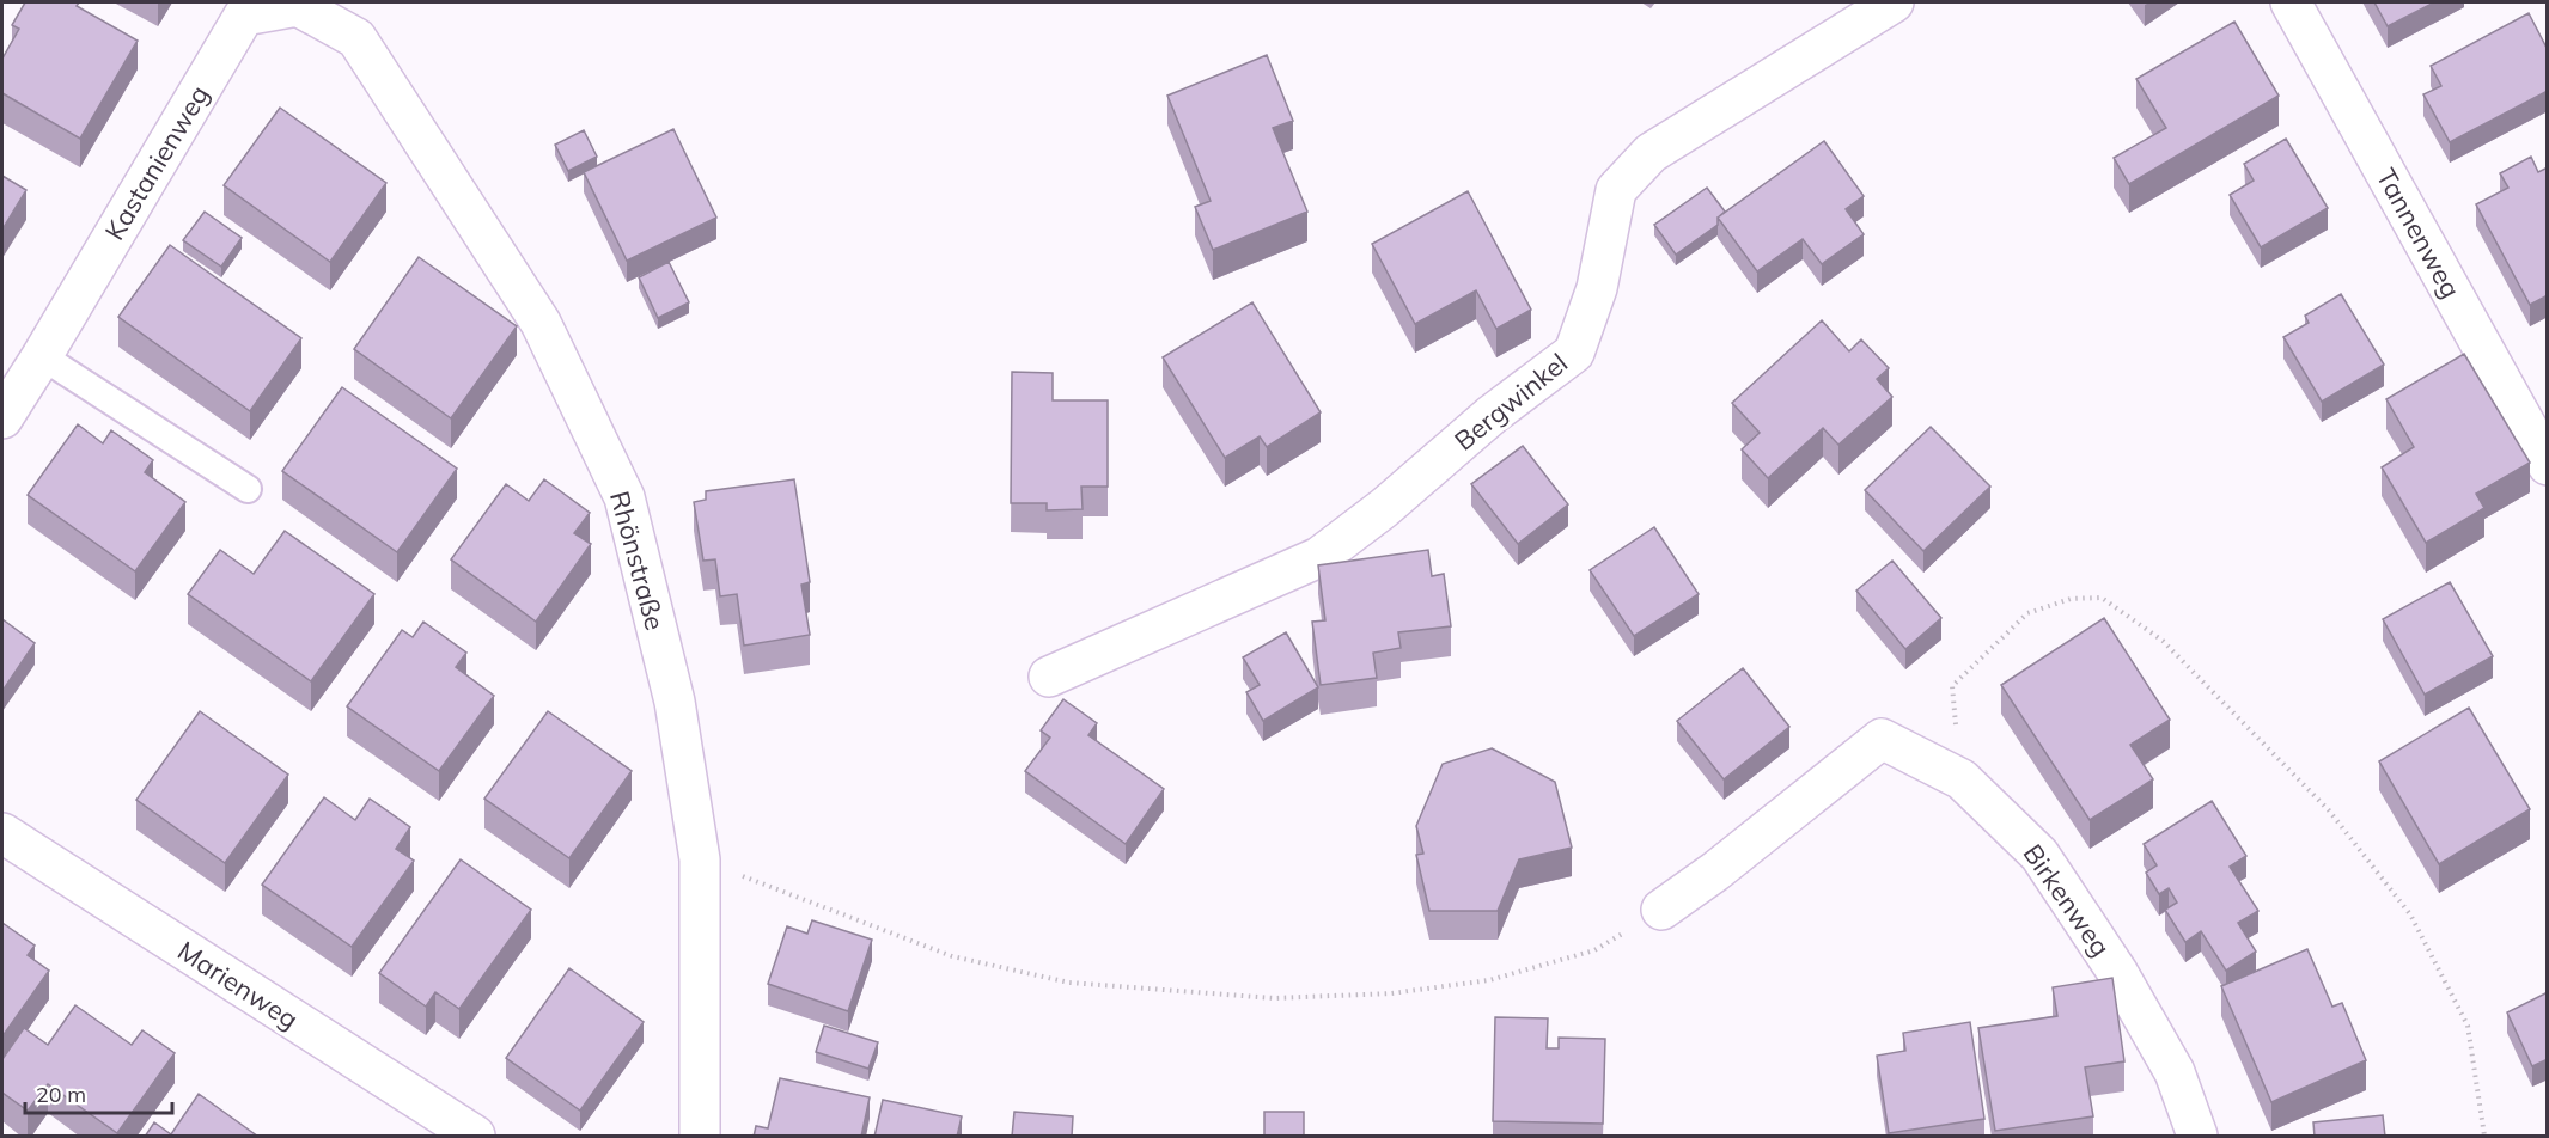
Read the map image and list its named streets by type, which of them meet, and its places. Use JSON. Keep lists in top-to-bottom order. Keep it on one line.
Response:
{"streets":{"street":["Kastanienweg","Tannenweg","Bergwinkel","Rhönstraße","Birkenweg","Marienweg"]},"crossings":[["Kastanienweg","Rhönstraße"]],"scale_bar":"20 m"}
